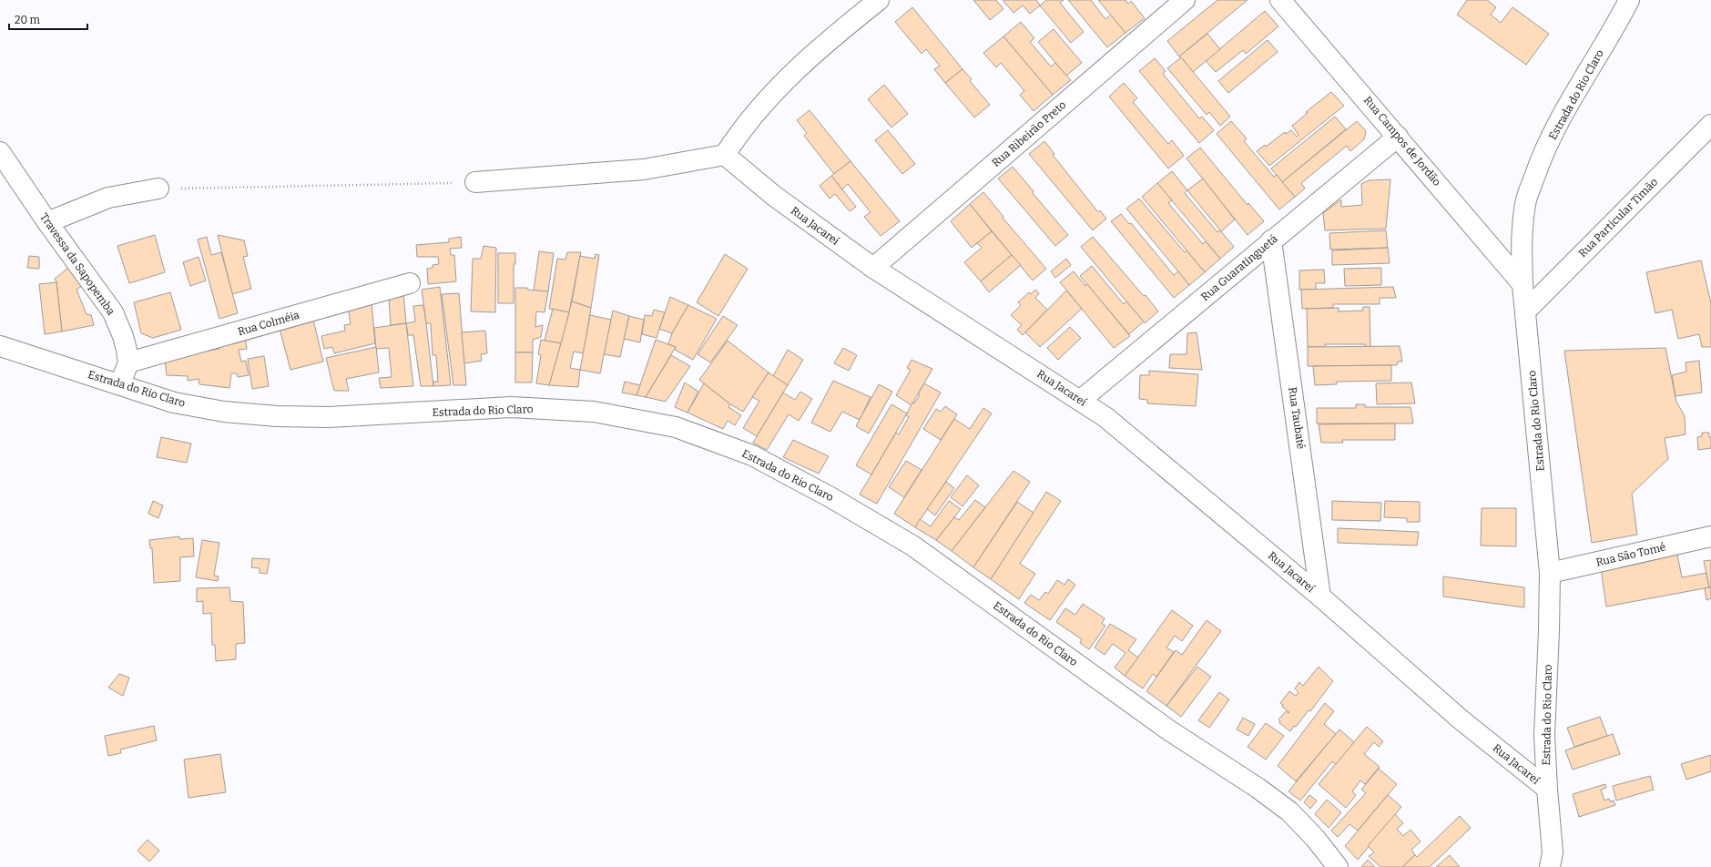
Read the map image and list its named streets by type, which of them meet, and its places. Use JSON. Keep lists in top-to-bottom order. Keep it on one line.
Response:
{"streets":{"street":["Estrada do Rio Claro","Rua Ribeirão Preto","Rua Campos de Jordão","Rua Particular Timão","Rua Jacareí","Travessa da Sapopemba","Rua Guaratinguetá","Rua Colméia","Rua Taubaté","Rua São Tomé"]},"crossings":[["Estrada do Rio Claro","Rua Campos de Jordão"],["Estrada do Rio Claro","Rua Particular Timão"],["Estrada do Rio Claro","Rua Jacareí"],["Estrada do Rio Claro","Travessa da Sapopemba"],["Estrada do Rio Claro","Rua São Tomé"],["Rua Ribeirão Preto","Rua Jacareí"],["Rua Campos de Jordão","Rua Guaratinguetá"],["Rua Jacareí","Rua Guaratinguetá"],["Rua Jacareí","Rua Taubaté"],["Travessa da Sapopemba","Rua Colméia"],["Rua Guaratinguetá","Rua Taubaté"]],"scale_bar":"20 m"}
